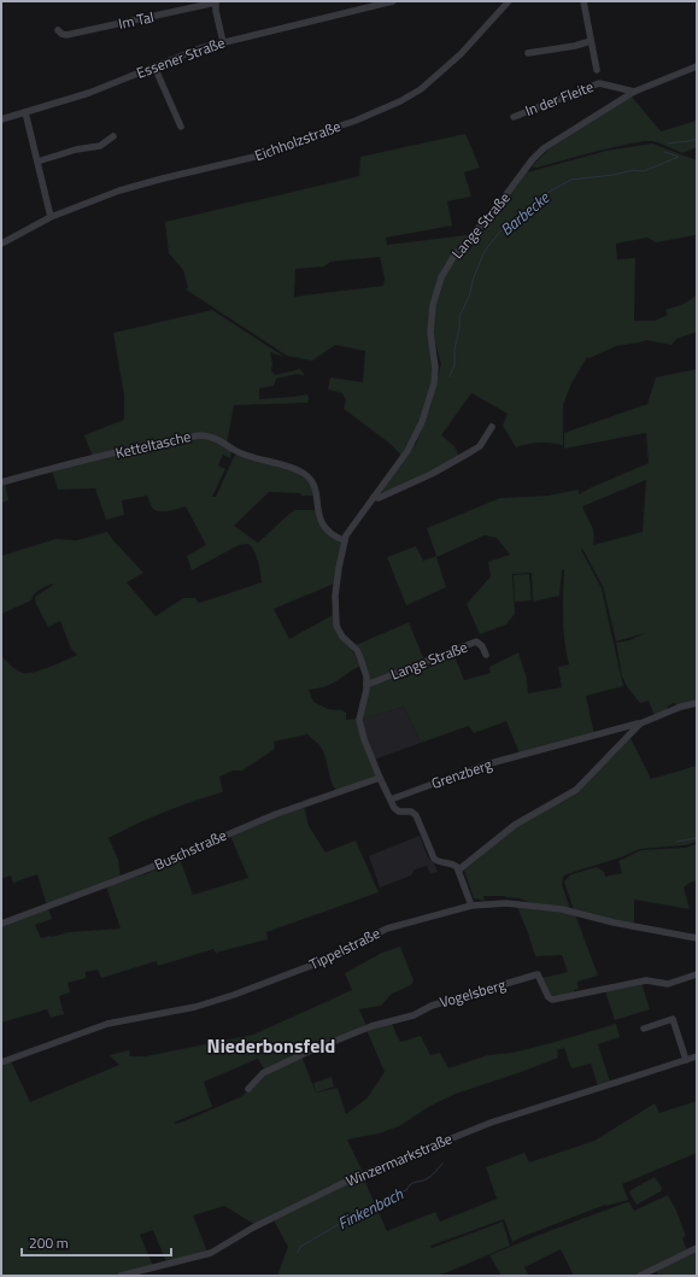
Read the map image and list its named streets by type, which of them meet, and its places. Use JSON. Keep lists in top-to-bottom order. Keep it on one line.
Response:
{"streets":{"street":["Im Tal","Essener Straße","In der Fleite","Eichholzstraße","Lange Straße","Ketteltasche","Grenzberg","Buschstraße","Tippelstraße","Vogelsberg","Winzermarkstraße"]},"crossings":[["Im Tal","Essener Straße"],["In der Fleite","Lange Straße"],["Lange Straße","Ketteltasche"],["Lange Straße","Grenzberg"],["Lange Straße","Buschstraße"]],"districts":["Niederbonsfeld"],"water":["Barbecke","Finkenbach"],"scale_bar":"200 m"}
